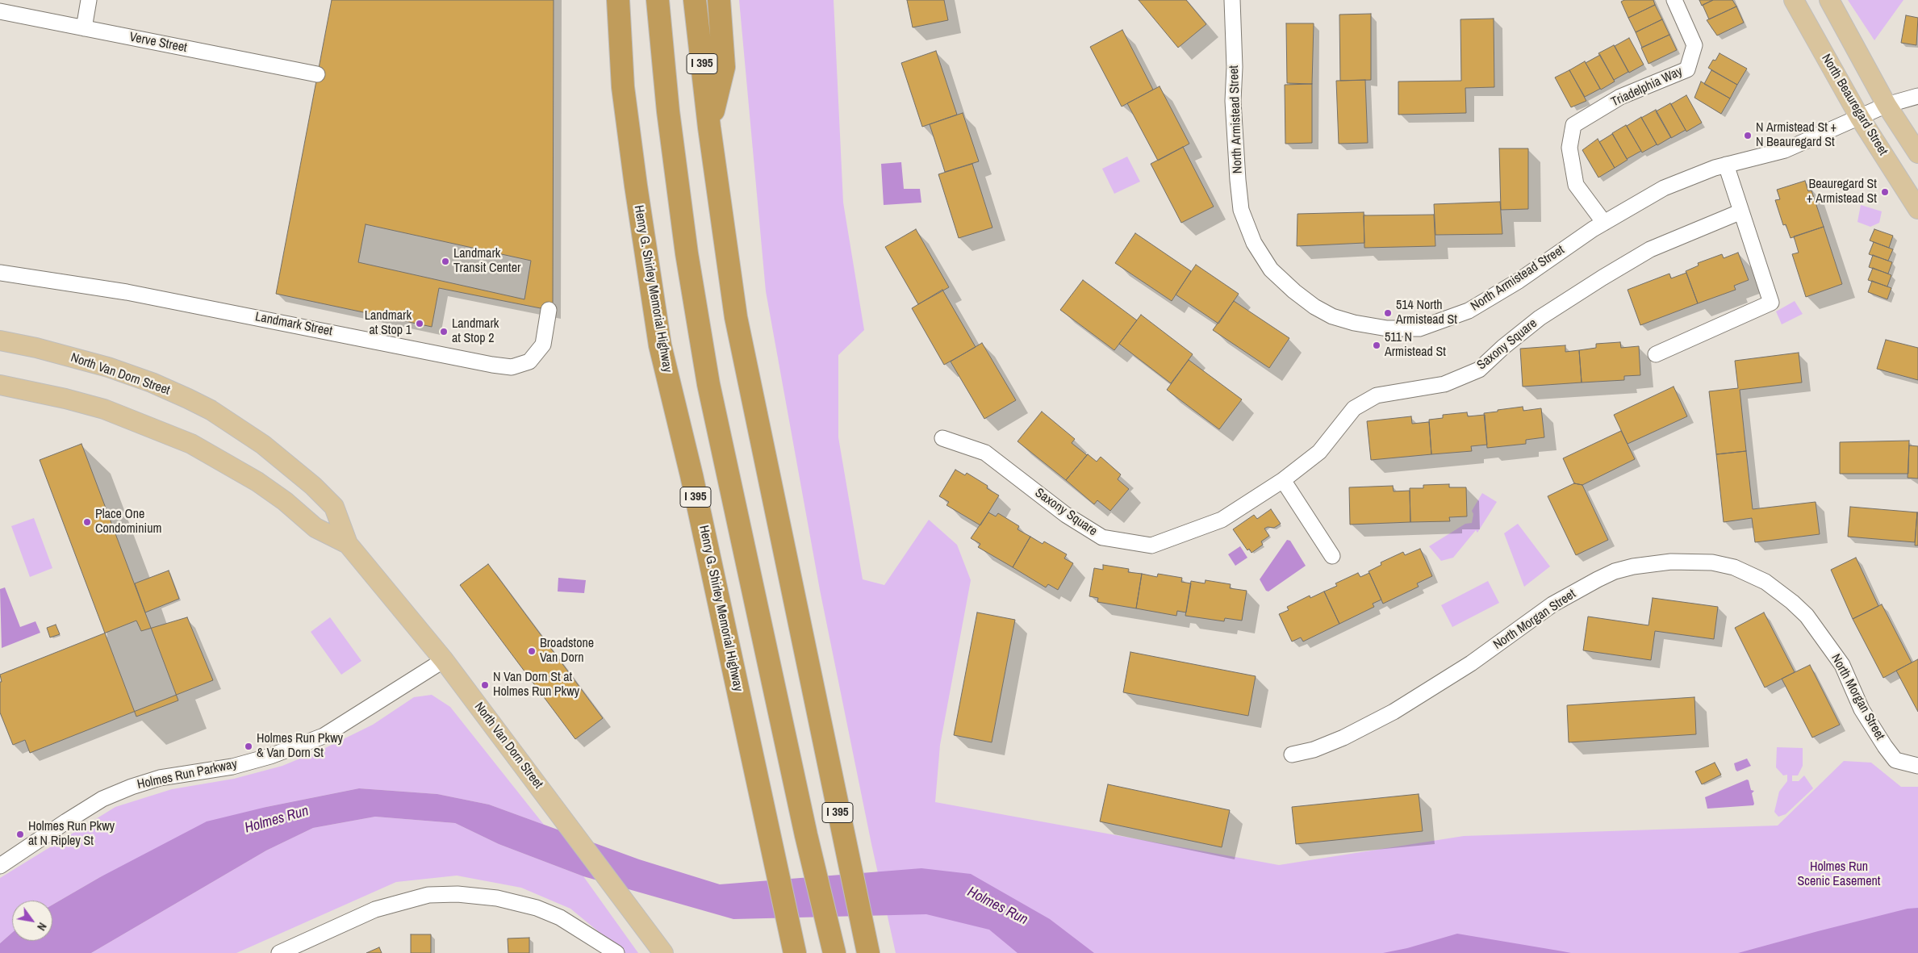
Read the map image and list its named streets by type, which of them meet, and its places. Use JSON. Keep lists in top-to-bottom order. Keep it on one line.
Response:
{"streets":{"highway":["I 395","Henry G. Shirley Memorial Highway"],"main road":["North Beauregard Street","North Van Dorn Street"],"street":["Verve Street","Triadelphia Way","North Armistead Street","Landmark Street","Saxony Square","North Morgan Street","Holmes Run Parkway"]},"crossings":[["Triadelphia Way","North Armistead Street"],["North Beauregard Street","North Armistead Street"],["North Van Dorn Street","Holmes Run Parkway"]],"water":["Holmes Run"],"parks":["Holmes Run Scenic Easement"],"places":["N Armistead St + N Beauregard St","Beauregard St + Armistead St","Landmark Transit Center","514 North Armistead St","Landmark at Stop 1","Landmark at Stop 2","511 N Armistead St","Place One Condominium","Broadstone Van Dorn","N Van Dorn St at Holmes Run Pkwy","Holmes Run Pkwy & Van Dorn St","Holmes Run Pkwy at N Ripley St"],"north":"bottom right"}
